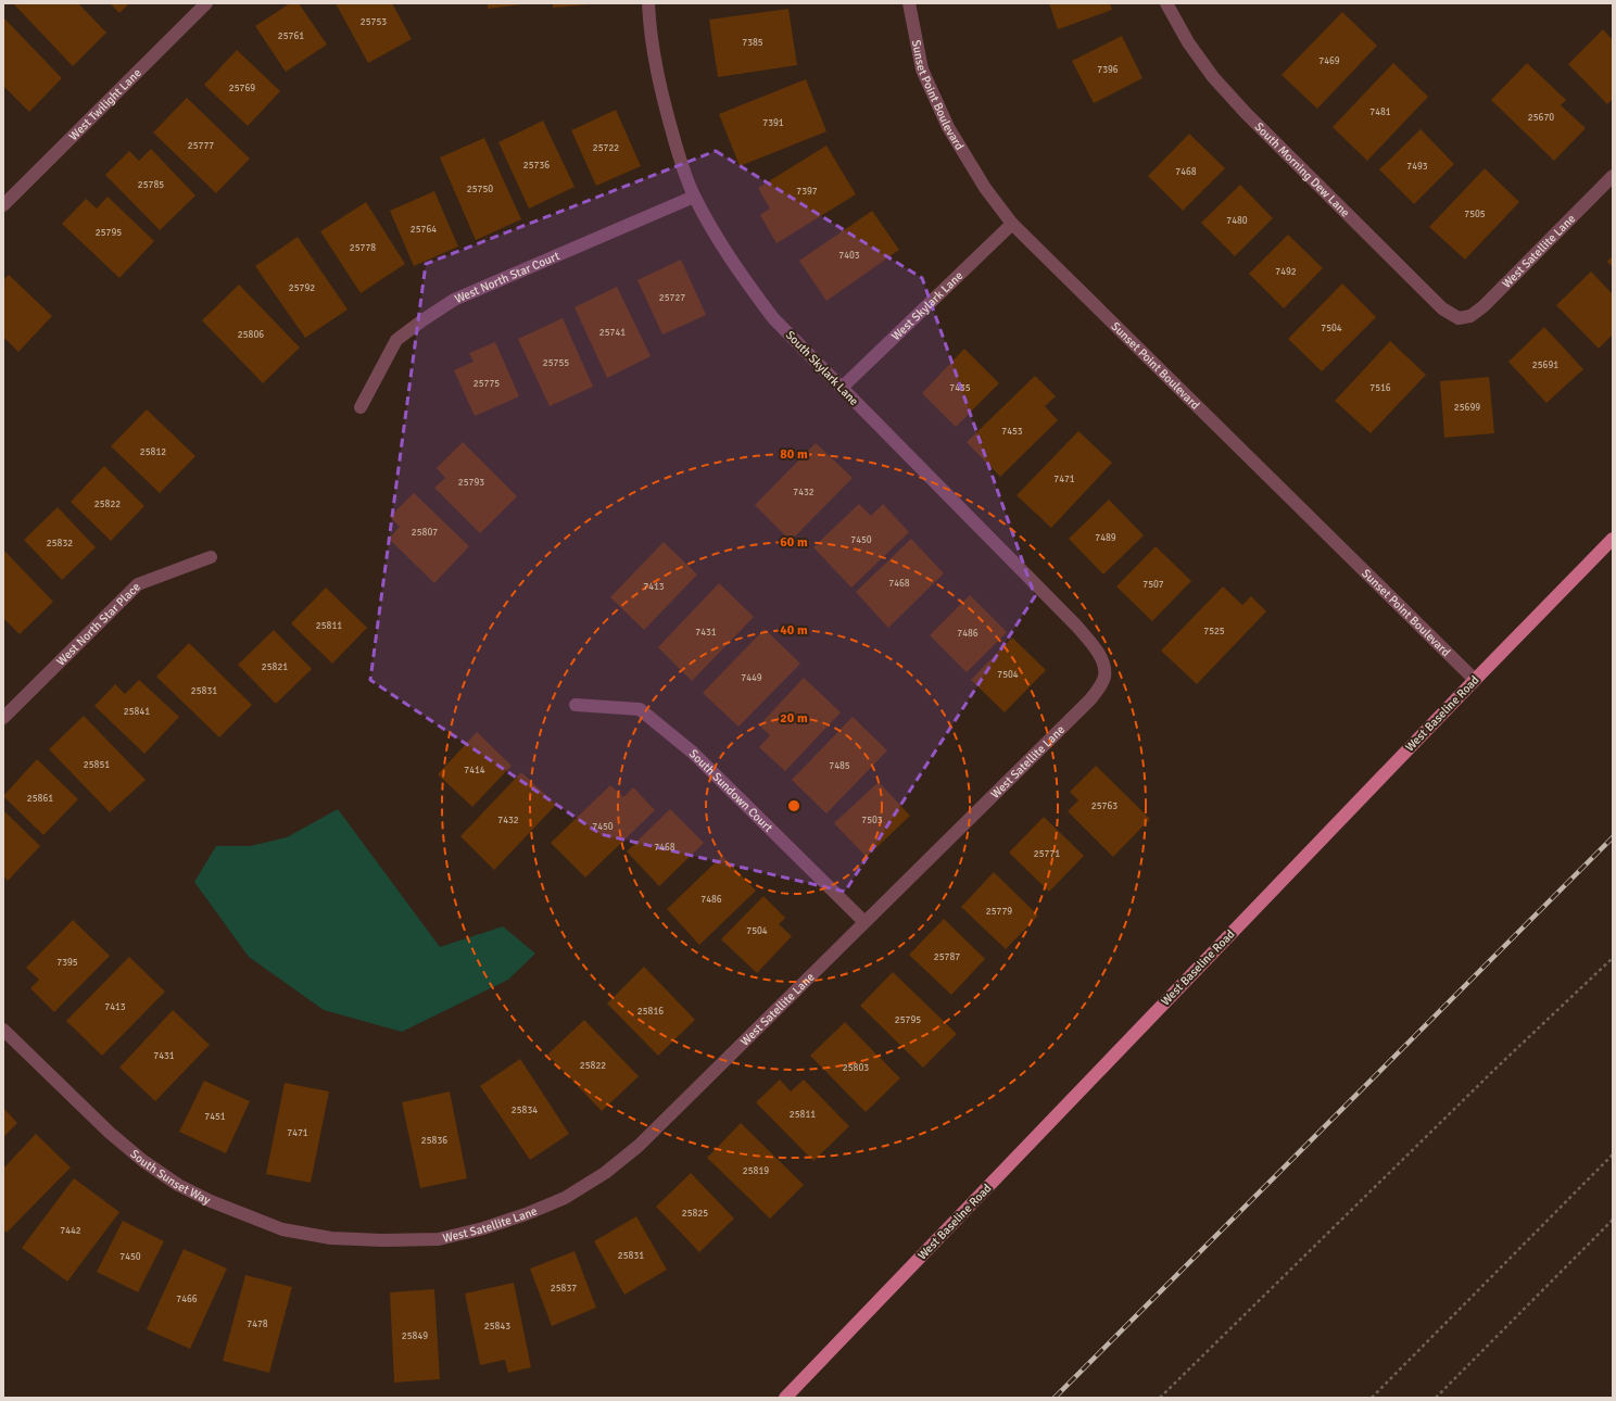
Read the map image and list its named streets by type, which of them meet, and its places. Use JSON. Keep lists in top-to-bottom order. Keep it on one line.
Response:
{"streets":{"main road":["West Baseline Road"],"street":["Sunset Point Boulevard","West Twilight Lane","South Morning Dew Lane","West Satellite Lane","West North Star Court","West Skylark Lane","South Skylark Lane","West North Star Place","South Sundown Court","South Sunset Way"]},"crossings":[["Sunset Point Boulevard","West Skylark Lane"],["Sunset Point Boulevard","West Baseline Road"],["South Morning Dew Lane","West Satellite Lane"],["West Satellite Lane","South Skylark Lane"],["West Satellite Lane","South Sundown Court"],["West Satellite Lane","South Sunset Way"],["West North Star Court","South Skylark Lane"],["West Skylark Lane","South Skylark Lane"]],"house_numbers":["25753","25761","7385","7469","7396","25769","7481","25670","7391","25777","25722","25736","7493","7468","25785","25750","7397","7505","7480","25764","25795","25778","7403","7492","25792","25727","7504","25741","25806","25755","25691","25775","7435","7516","25699","7453","25812","7471","25793","7432","25822","25807","7489","7450","25832","7468","7507","7413","25811","7525","7431","7486","25821","7504","7449","25831","25841","25851","7485","7414","25861","25763","7432","7503","7450","7468","25771","7486","25779","7504","25787","7395","7413","25816","25795","7431","25822","25803","25834","25811","7451","7471","25836","25819","25825","7442","25831","7450","25837","7466","7478","25843","25849"],"rings":["80 m","60 m","40 m","20 m"]}
